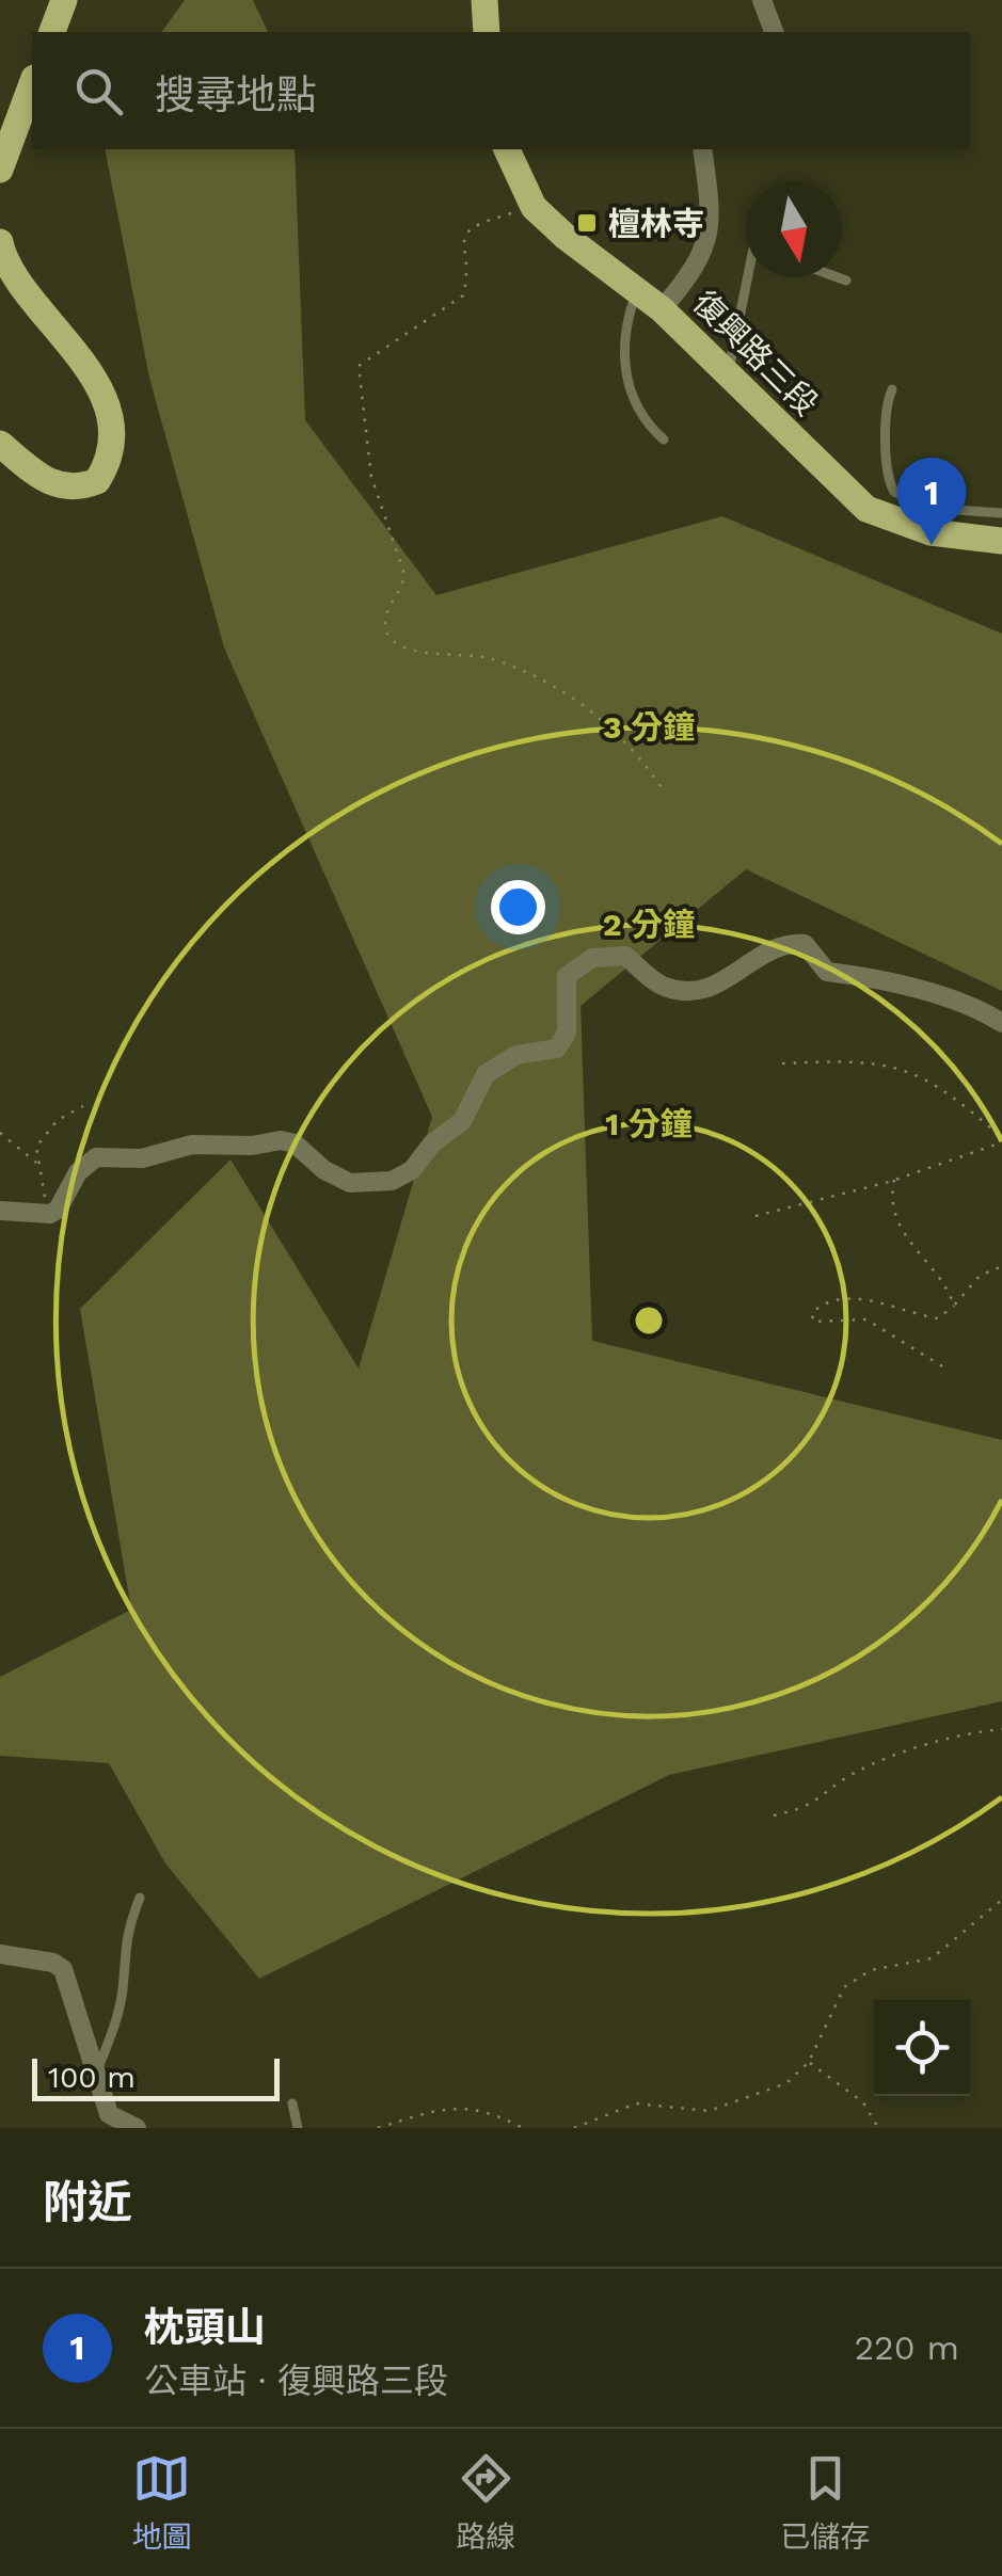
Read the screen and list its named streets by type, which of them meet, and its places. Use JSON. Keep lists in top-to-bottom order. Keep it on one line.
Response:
{"streets":{"main road":["復興路三段"]},"places":{"transit":["檀林寺"]},"scale_bar":"100 m","north":"bottom","page":{"search":"搜尋地點","pins":"1","scale":"100 m","heading":"附近","list":[{"mark":"1","name":"枕頭山","note":"公車站 · 復興路三段","value":"220 m"}],"nav":["地圖","路線","已儲存"]},"rings":["3 分鐘","2 分鐘","1 分鐘"]}
